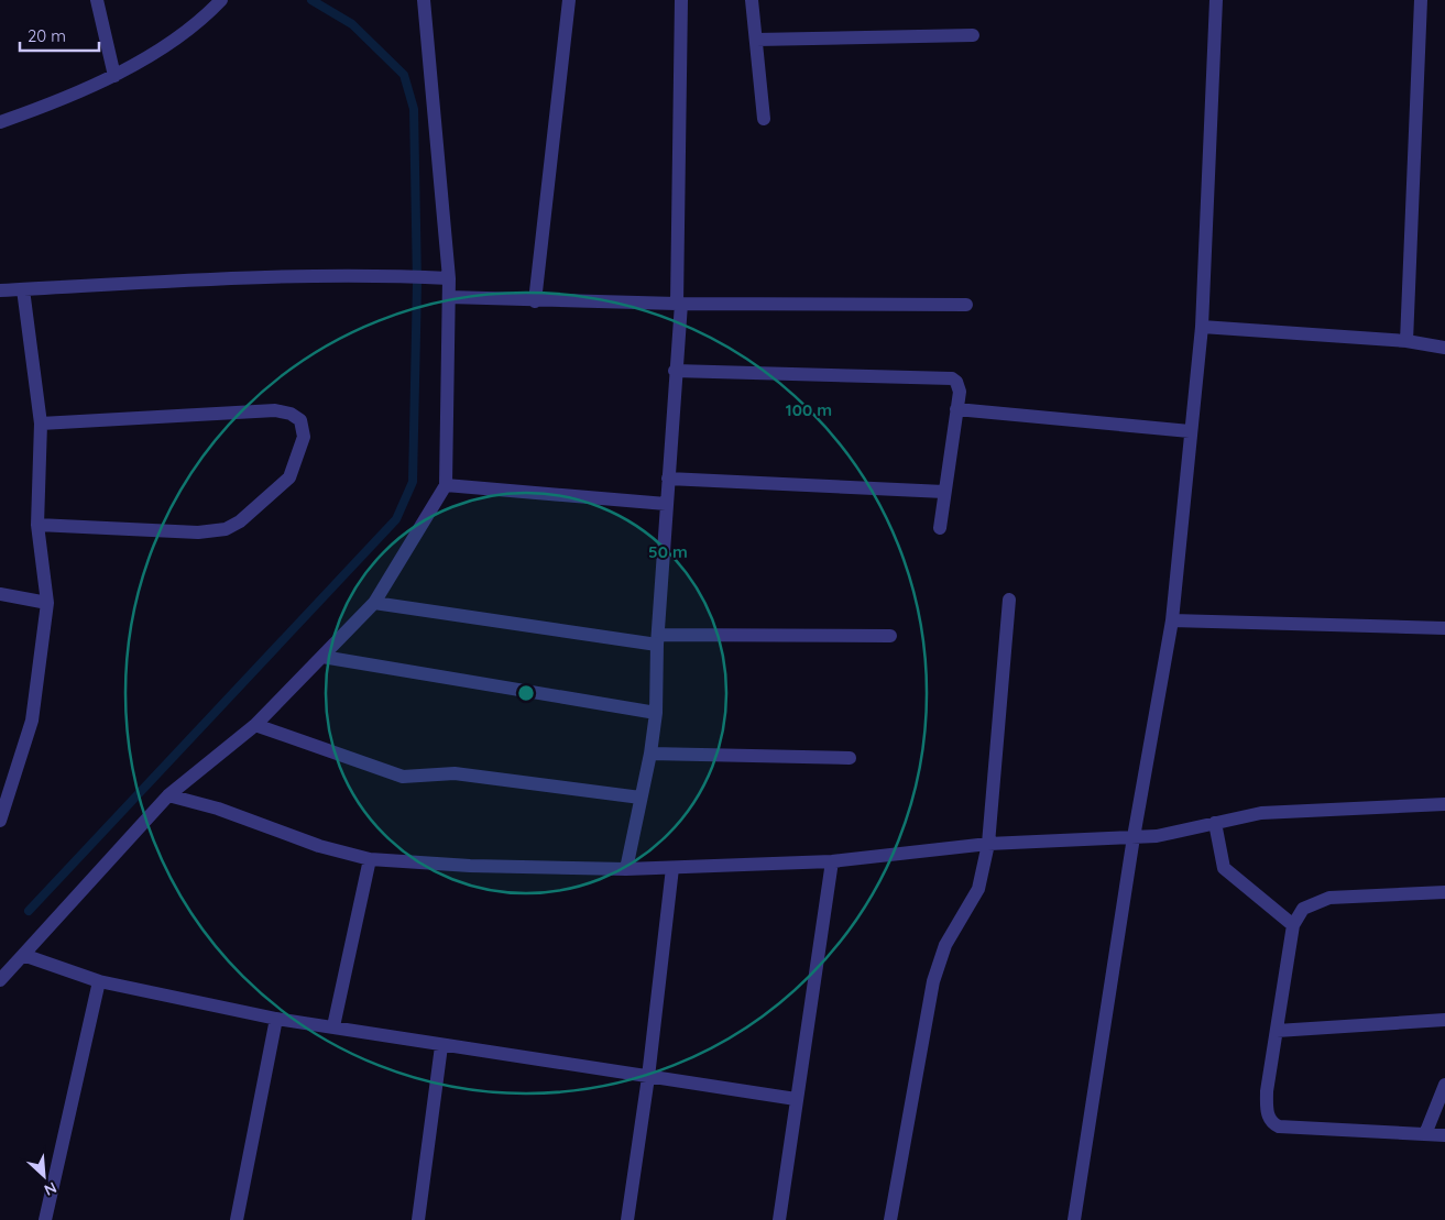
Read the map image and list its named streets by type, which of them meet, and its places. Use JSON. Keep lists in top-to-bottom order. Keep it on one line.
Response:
{"scale_bar":"20 m","north":"bottom right","rings":["100 m","50 m"]}
